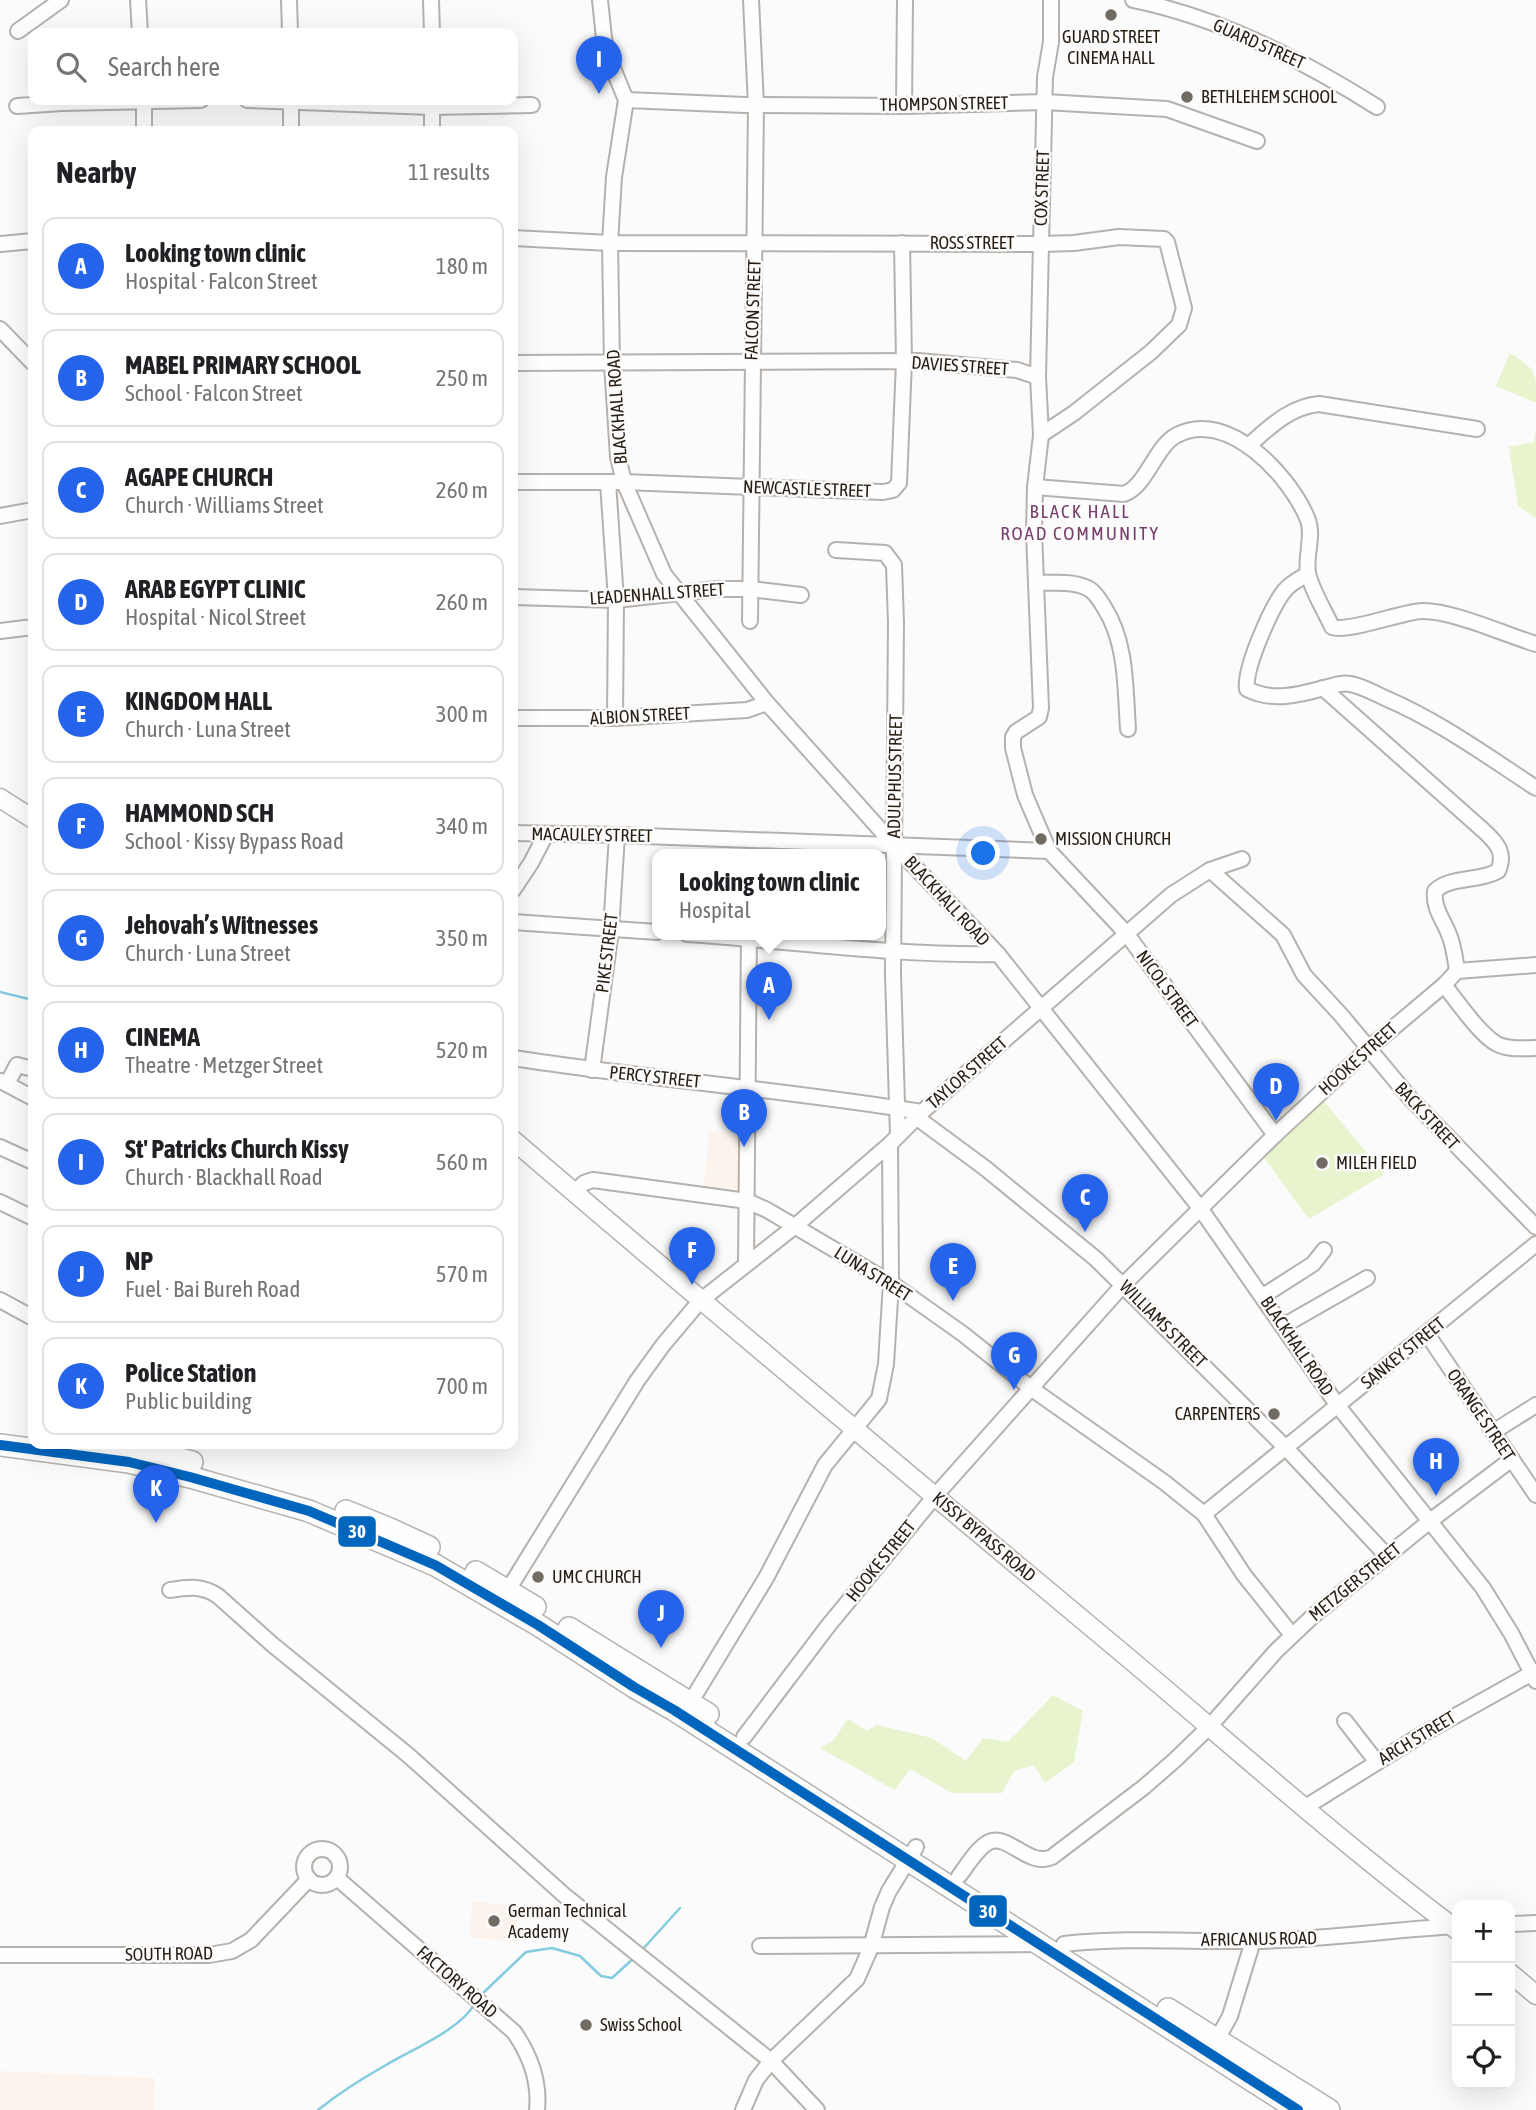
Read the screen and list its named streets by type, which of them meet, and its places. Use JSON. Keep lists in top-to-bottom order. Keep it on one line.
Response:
{"streets":{"main road":["KISSY BYPASS ROAD"],"street":["GUARD STREET","THOMPSON STREET","COX STREET","ROSS STREET","FALCON STREET","DAVIES STREET","BLACKHALL ROAD","NEWCASTLE STREET","LEADENHALL STREET","ALBION STREET","ADULPHUS STREET","MACAULEY STREET","PIKE STREET","NICOL STREET","HOOKE STREET","TAYLOR STREET","PERCY STREET","BACK STREET","LUNA STREET","WILLIAMS STREET","SANKEY STREET","ORANGE STREET","METZGER STREET","ARCH STREET","AFRICANUS ROAD","SOUTH ROAD","FACTORY ROAD"]},"crossings":[["THOMPSON STREET","COX STREET"],["THOMPSON STREET","FALCON STREET"],["THOMPSON STREET","BLACKHALL ROAD"],["COX STREET","ROSS STREET"],["COX STREET","DAVIES STREET"],["ROSS STREET","FALCON STREET"],["ROSS STREET","BLACKHALL ROAD"],["ROSS STREET","NEWCASTLE STREET"],["FALCON STREET","DAVIES STREET"],["FALCON STREET","NEWCASTLE STREET"],["FALCON STREET","LEADENHALL STREET"],["DAVIES STREET","BLACKHALL ROAD"],["DAVIES STREET","NEWCASTLE STREET"],["BLACKHALL ROAD","NEWCASTLE STREET"],["BLACKHALL ROAD","LEADENHALL STREET"],["BLACKHALL ROAD","ALBION STREET"],["BLACKHALL ROAD","ADULPHUS STREET"],["BLACKHALL ROAD","MACAULEY STREET"],["BLACKHALL ROAD","HOOKE STREET"],["BLACKHALL ROAD","TAYLOR STREET"],["BLACKHALL ROAD","SANKEY STREET"],["BLACKHALL ROAD","METZGER STREET"],["BLACKHALL ROAD","ARCH STREET"],["ADULPHUS STREET","MACAULEY STREET"],["ADULPHUS STREET","TAYLOR STREET"],["ADULPHUS STREET","PERCY STREET"],["ADULPHUS STREET","LUNA STREET"],["ADULPHUS STREET","KISSY BYPASS ROAD"],["MACAULEY STREET","PIKE STREET"],["MACAULEY STREET","NICOL STREET"],["PIKE STREET","PERCY STREET"],["NICOL STREET","HOOKE STREET"],["NICOL STREET","TAYLOR STREET"],["HOOKE STREET","BACK STREET"],["HOOKE STREET","LUNA STREET"],["HOOKE STREET","WILLIAMS STREET"],["HOOKE STREET","KISSY BYPASS ROAD"],["TAYLOR STREET","PERCY STREET"],["TAYLOR STREET","BACK STREET"],["TAYLOR STREET","LUNA STREET"],["TAYLOR STREET","WILLIAMS STREET"],["TAYLOR STREET","KISSY BYPASS ROAD"],["PERCY STREET","WILLIAMS STREET"],["LUNA STREET","SANKEY STREET"],["LUNA STREET","KISSY BYPASS ROAD"],["LUNA STREET","METZGER STREET"],["WILLIAMS STREET","SANKEY STREET"],["WILLIAMS STREET","METZGER STREET"],["SANKEY STREET","ORANGE STREET"],["ORANGE STREET","METZGER STREET"],["KISSY BYPASS ROAD","METZGER STREET"],["KISSY BYPASS ROAD","ARCH STREET"],["SOUTH ROAD","FACTORY ROAD"]],"districts":["BLACK HALL ROAD COMMUNITY"],"places":["GUARD STREET CINEMA HALL","BETHLEHEM SCHOOL","MISSION CHURCH","MILEH FIELD","CARPENTERS","UMC CHURCH","German Technical Academy","Swiss School"],"lines":["transit line 30"],"page":{"search":"Search here","pins":["I","A","D","B","C","F","E","G","H","K","J"],"heading":["Nearby","11 results"],"list":[{"mark":"A","name":"Looking town clinic","note":"Hospital · Falcon Street","value":"180 m"},{"mark":"B","name":"MABEL PRIMARY SCHOOL","note":"School · Falcon Street","value":"250 m"},{"mark":"C","name":"AGAPE CHURCH","note":"Church · Williams Street","value":"260 m"},{"mark":"D","name":"ARAB EGYPT CLINIC","note":"Hospital · Nicol Street","value":"260 m"},{"mark":"E","name":"KINGDOM HALL","note":"Church · Luna Street","value":"300 m"},{"mark":"F","name":"HAMMOND SCH","note":"School · Kissy Bypass Road","value":"340 m"},{"mark":"G","name":"Jehovah’s Witnesses","note":"Church · Luna Street","value":"350 m"},{"mark":"H","name":"CINEMA","note":"Theatre · Metzger Street","value":"520 m"},{"mark":"I","name":"St' Patricks Church Kissy","note":"Church · Blackhall Road","value":"560 m"},{"mark":"J","name":"NP","note":"Fuel · Bai Bureh Road","value":"570 m"},{"mark":"K","name":"Police Station","note":"Public building","value":"700 m"}],"popup":["Looking town clinic","Hospital"],"map_buttons":["+","−"]}}
